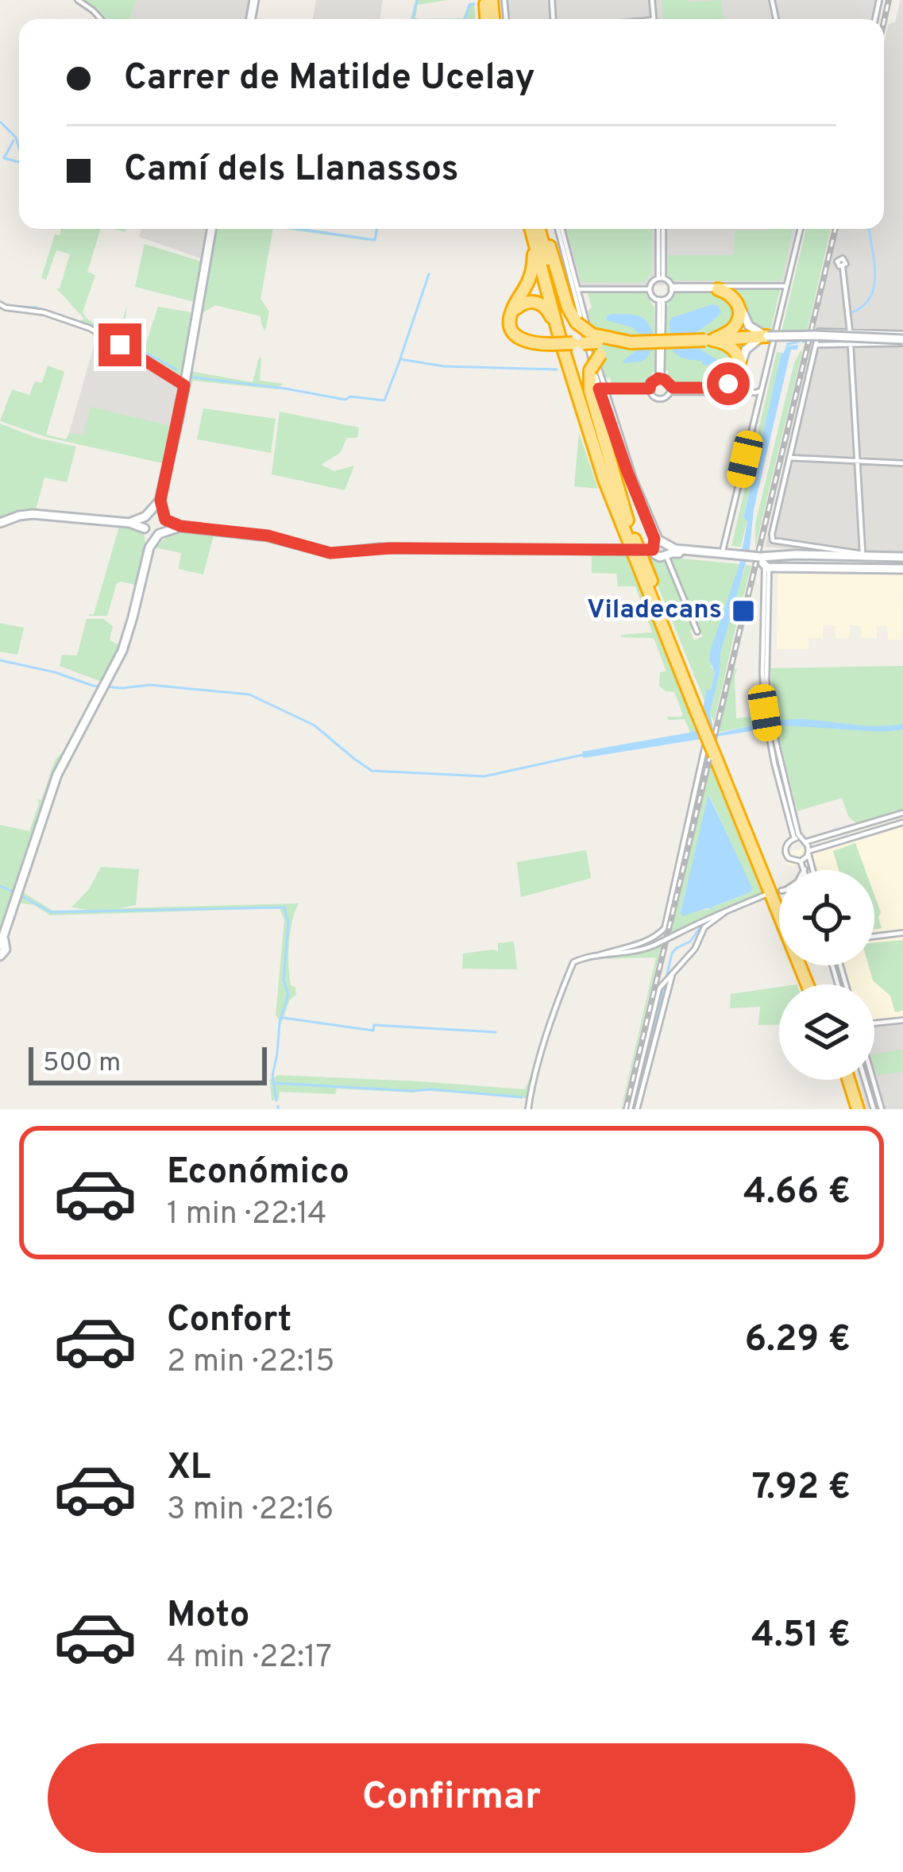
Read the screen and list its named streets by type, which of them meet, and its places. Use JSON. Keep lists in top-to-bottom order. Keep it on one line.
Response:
{"places":{"transit":["Viladecans"]},"scale_bar":"500 m","page":{"banner":["Carrer de Matilde Ucelay","Camí dels Llanassos"],"scale":"500 m","list":[{"name":"Económico","note":"1 min · 22:14","value":"4.66 €"},{"name":"Confort","note":"2 min · 22:15","value":"6.29 €"},{"name":"XL","note":"3 min · 22:16","value":"7.92 €"},{"name":"Moto","note":"4 min · 22:17","value":"4.51 €"}],"buttons":"Confirmar"}}
